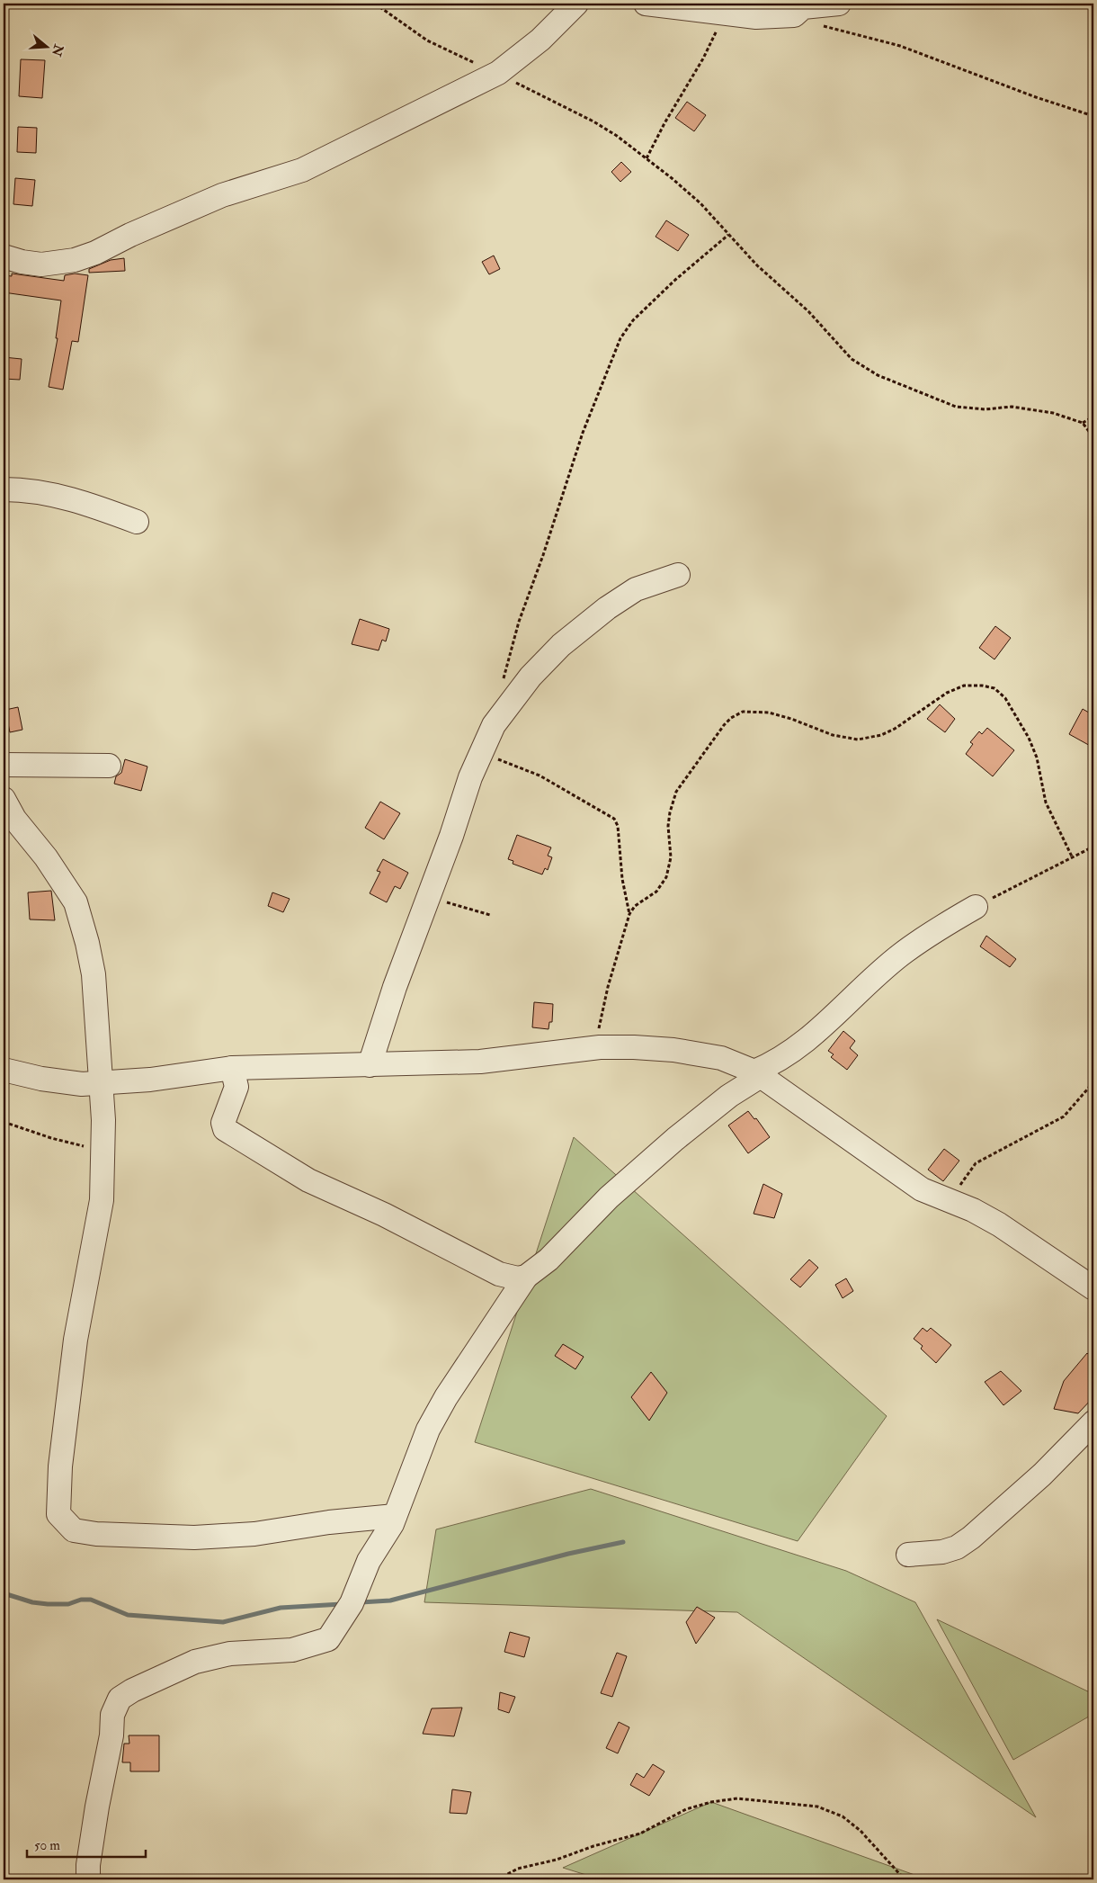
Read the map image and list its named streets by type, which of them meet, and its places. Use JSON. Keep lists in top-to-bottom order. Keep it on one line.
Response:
{"scale_bar":"50 m","north":"right"}
